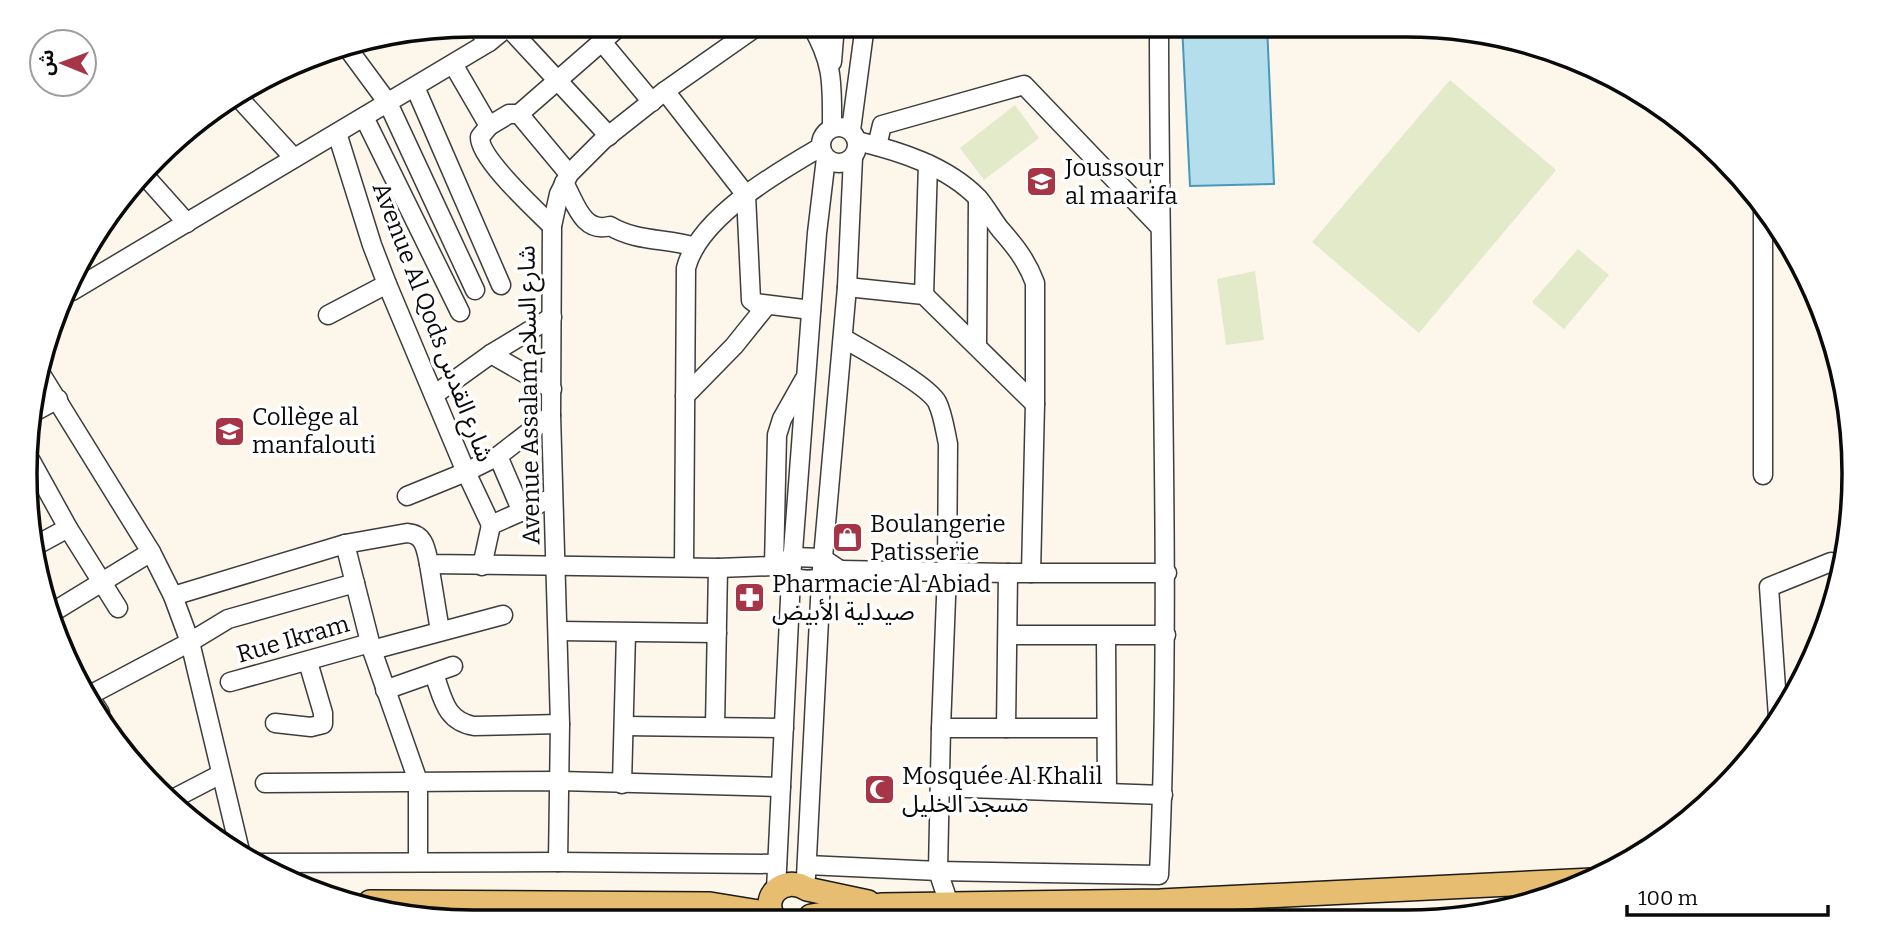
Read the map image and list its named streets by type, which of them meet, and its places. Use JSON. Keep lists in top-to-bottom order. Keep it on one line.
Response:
{"streets":{"street":["Avenue Al Qods شارع القدس","Avenue Assalam شارع السلام","Rue Ikram"]},"places":{"school or university":["Joussour al maarifa","Collège al manfalouti"],"shop":["Boulangerie Patisserie"],"pharmacy":["Pharmacie Al Abiad صيدلية الأبيض"],"mosque":["Mosquée Al Khalil مسجد الخليل"]},"scale_bar":"100 m","north":"left"}
